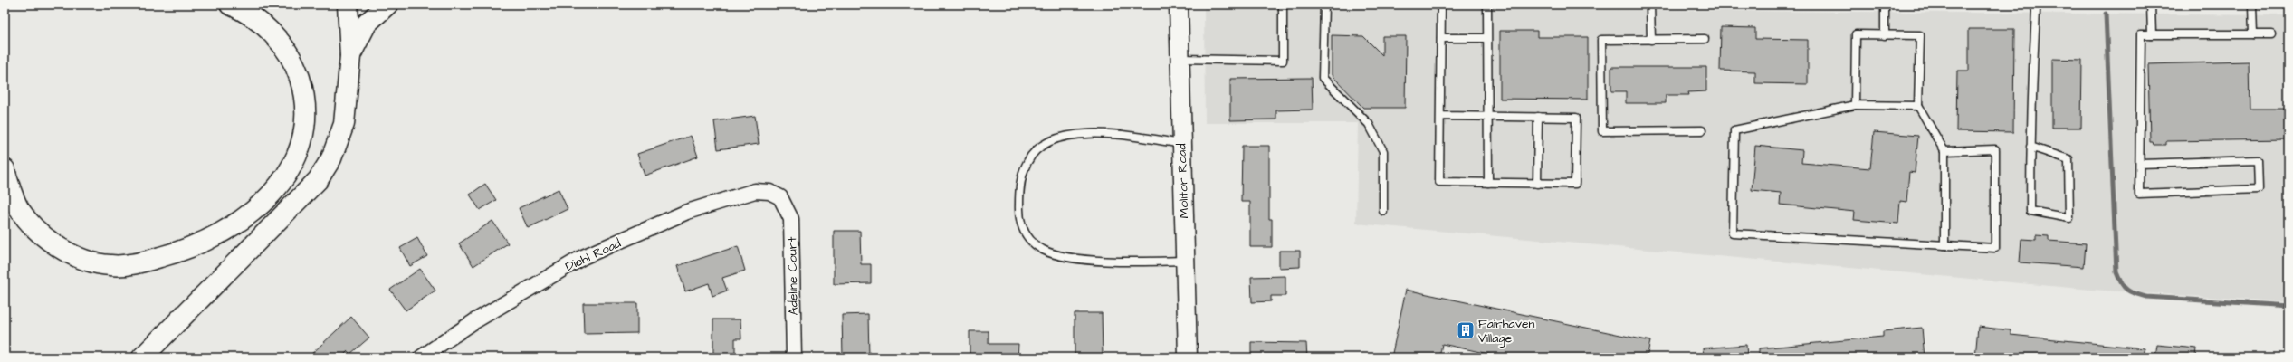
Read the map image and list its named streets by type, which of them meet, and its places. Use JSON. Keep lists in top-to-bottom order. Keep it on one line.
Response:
{"streets":{"street":["Molitor Road","Diehl Road","Adeline Court"]},"crossings":[["Diehl Road","Adeline Court"]],"places":{"building":["Fairhaven Village"]}}
